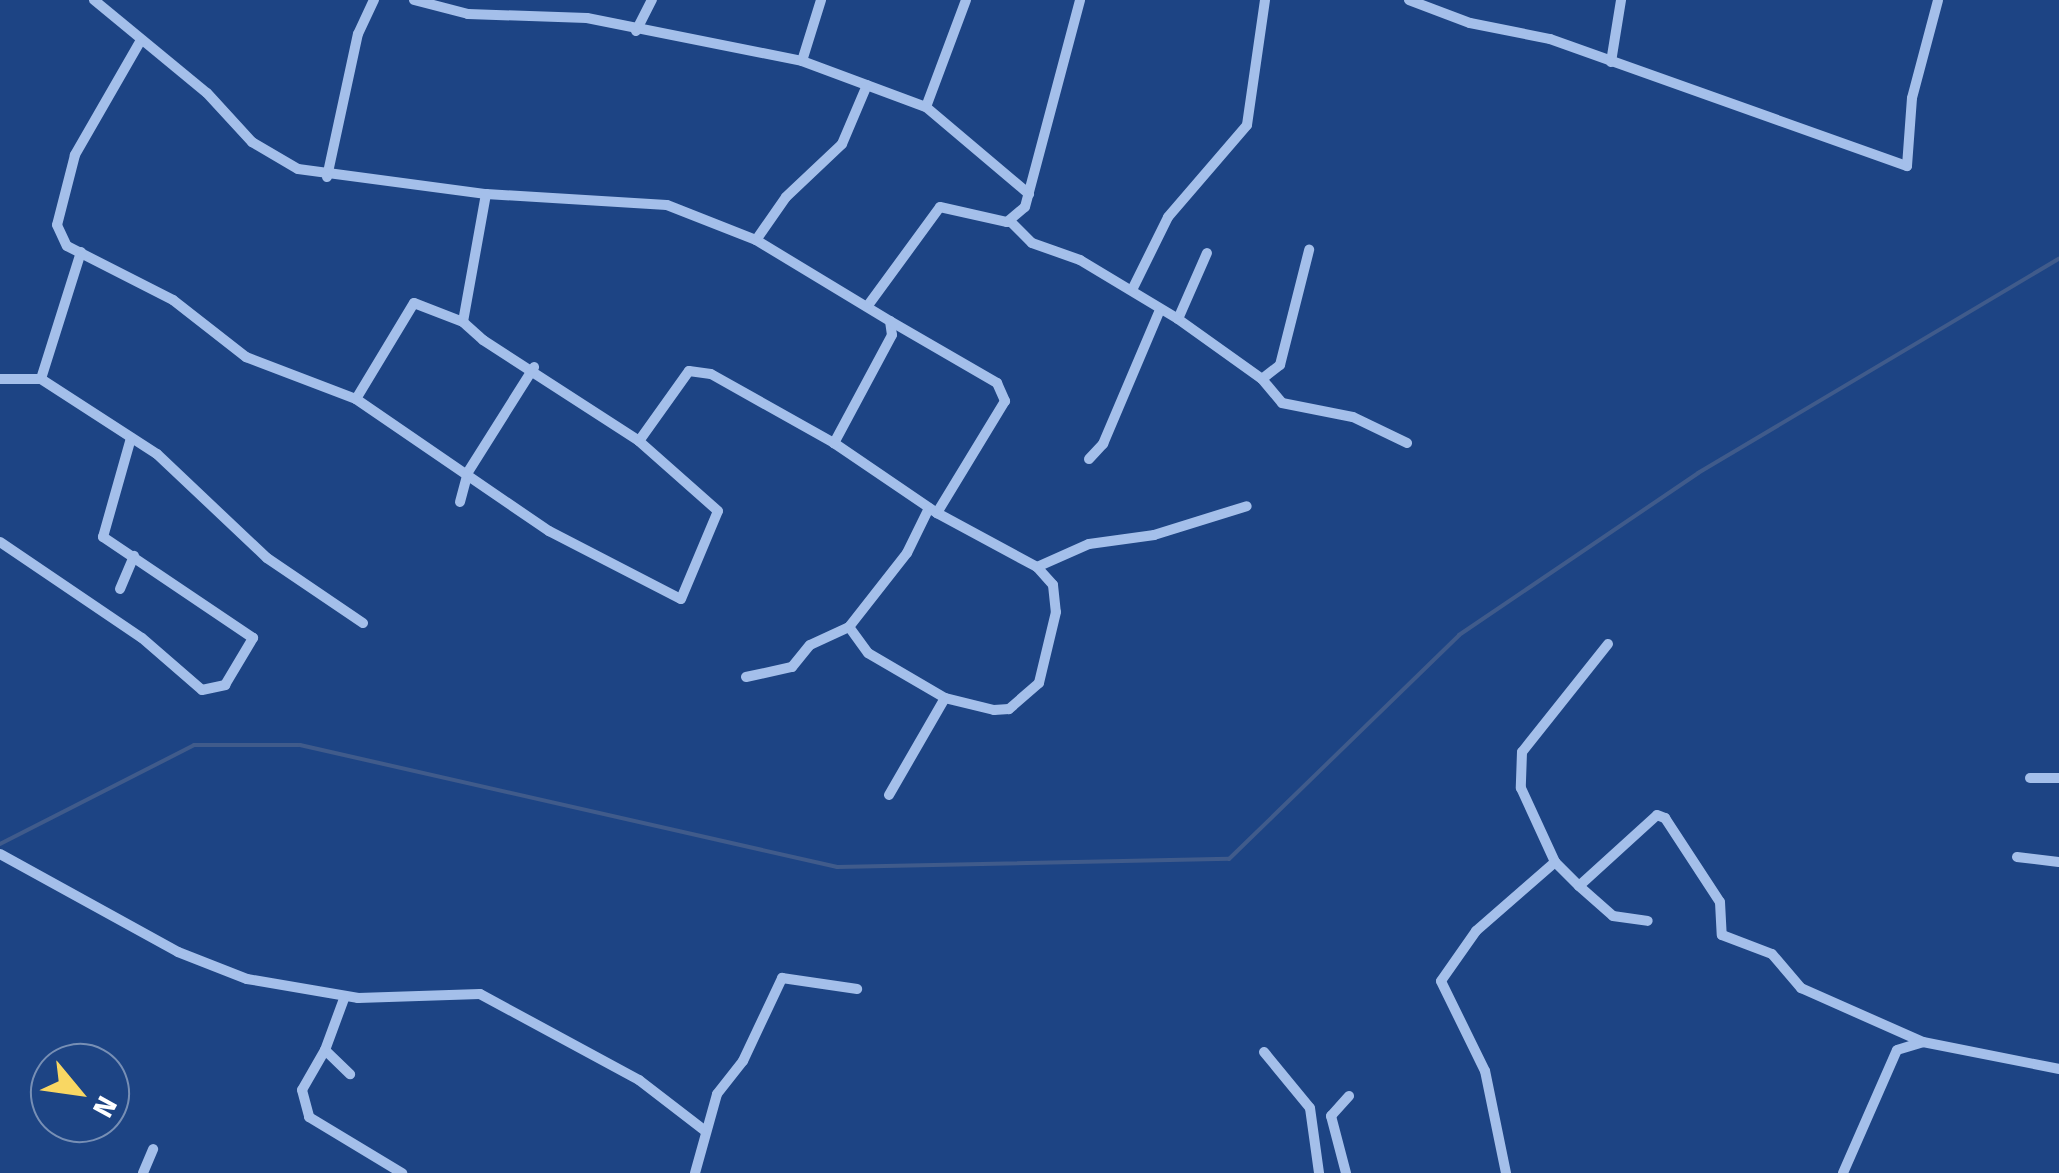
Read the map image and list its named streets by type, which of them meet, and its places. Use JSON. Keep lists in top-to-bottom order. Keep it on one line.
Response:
{"north":"bottom right"}
